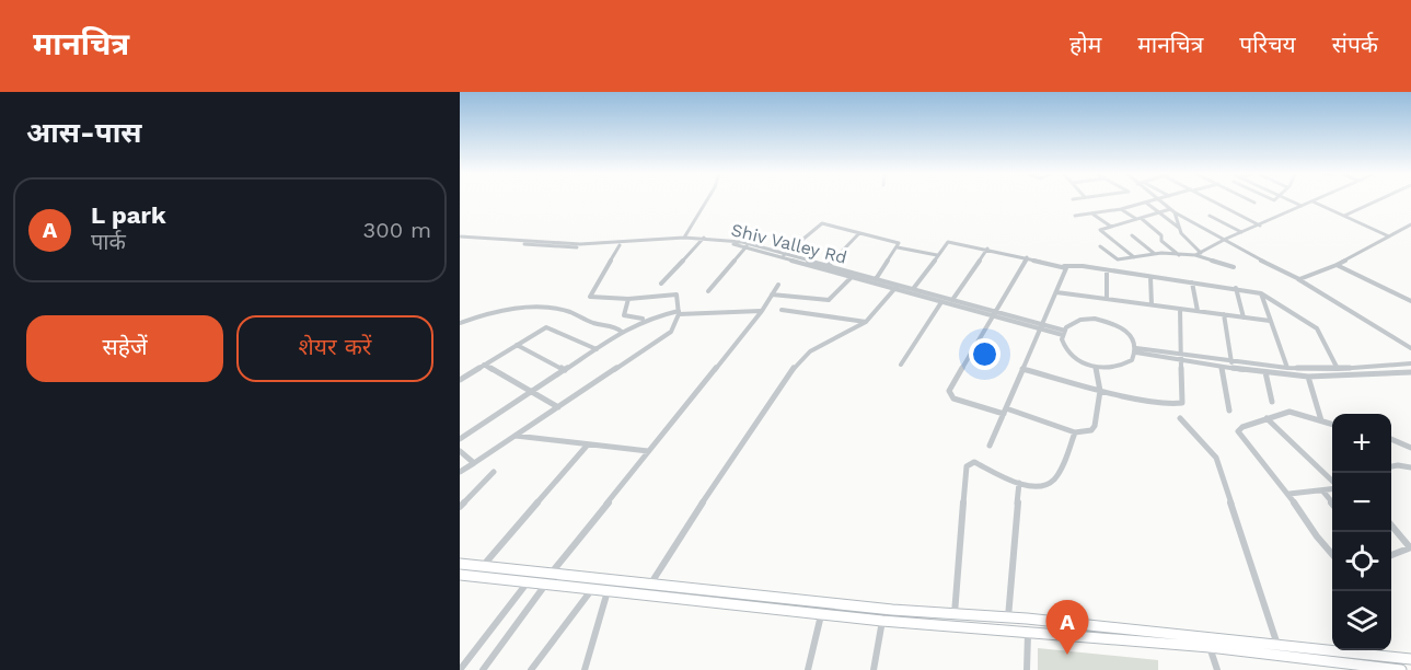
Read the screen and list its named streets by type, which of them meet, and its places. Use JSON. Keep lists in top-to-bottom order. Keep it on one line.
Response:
{"streets":{"street":["Shiv Valley Rd"]},"page":{"header":"मानचित्र","nav":["होम","मानचित्र","परिचय","संपर्क"],"heading":"आस-पास","list":[{"mark":"A","name":"L park","note":"पार्क","value":"300 m"}],"buttons":["सहेजें","शेयर करें"],"map_buttons":["+","−"],"pins":"A"}}
